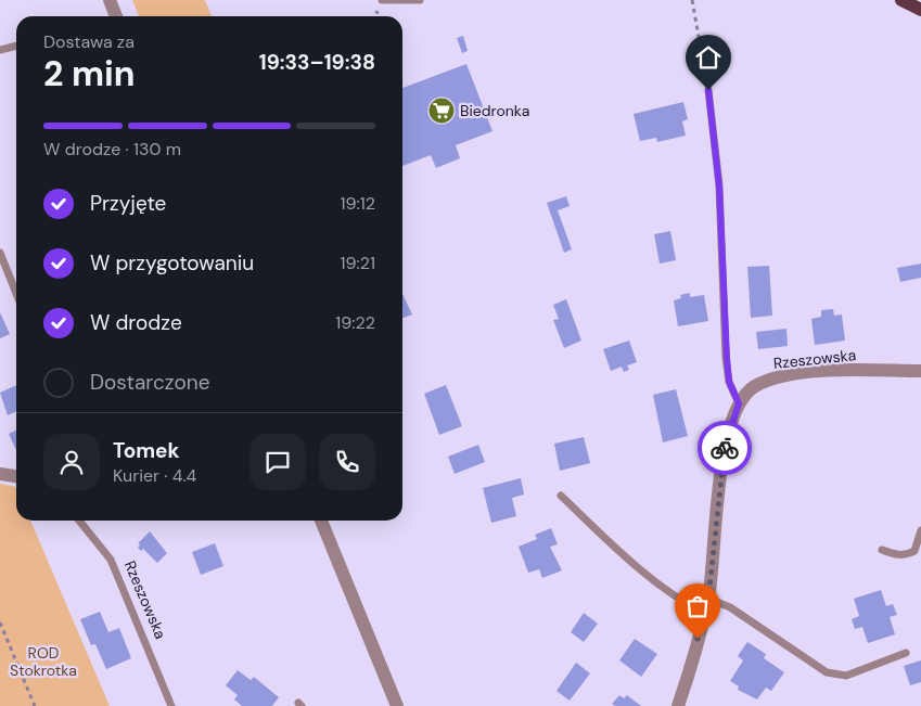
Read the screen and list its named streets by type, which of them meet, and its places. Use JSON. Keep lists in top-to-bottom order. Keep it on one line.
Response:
{"streets":{"street":["Rzeszowska"]},"parks":["ROD Stokrotka"],"places":{"supermarket":["Biedronka"]},"page":{"heading":["2 min","Dostawa za","19:33–19:38"],"panel":["Tomek","Kurier · 4.4"],"bar":"W drodze · 130 m","list":[["Przyjęte","19:12"],["W przygotowaniu","19:21"],["W drodze","19:22"],"Dostarczone"]}}
